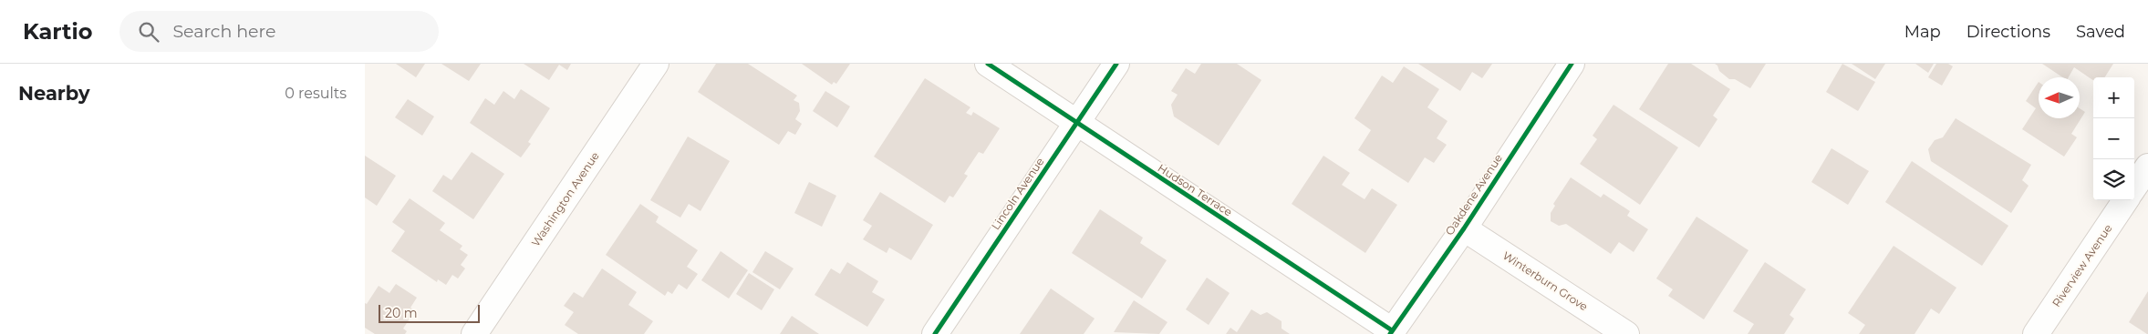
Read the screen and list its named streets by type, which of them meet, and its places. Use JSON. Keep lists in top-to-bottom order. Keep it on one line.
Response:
{"streets":{"street":["Hudson Terrace","Lincoln Avenue","Oakdene Avenue","Washington Avenue","Riverview Avenue","Winterburn Grove"]},"crossings":[["Hudson Terrace","Lincoln Avenue"],["Hudson Terrace","Oakdene Avenue"],["Oakdene Avenue","Winterburn Grove"]],"scale_bar":"20 m","north":"left","page":{"header":"Kartio","search":"Search here","nav":["Map","Directions","Saved"],"heading":["Nearby","0 results"],"map_buttons":["+","−"],"scale":"20 m"}}
